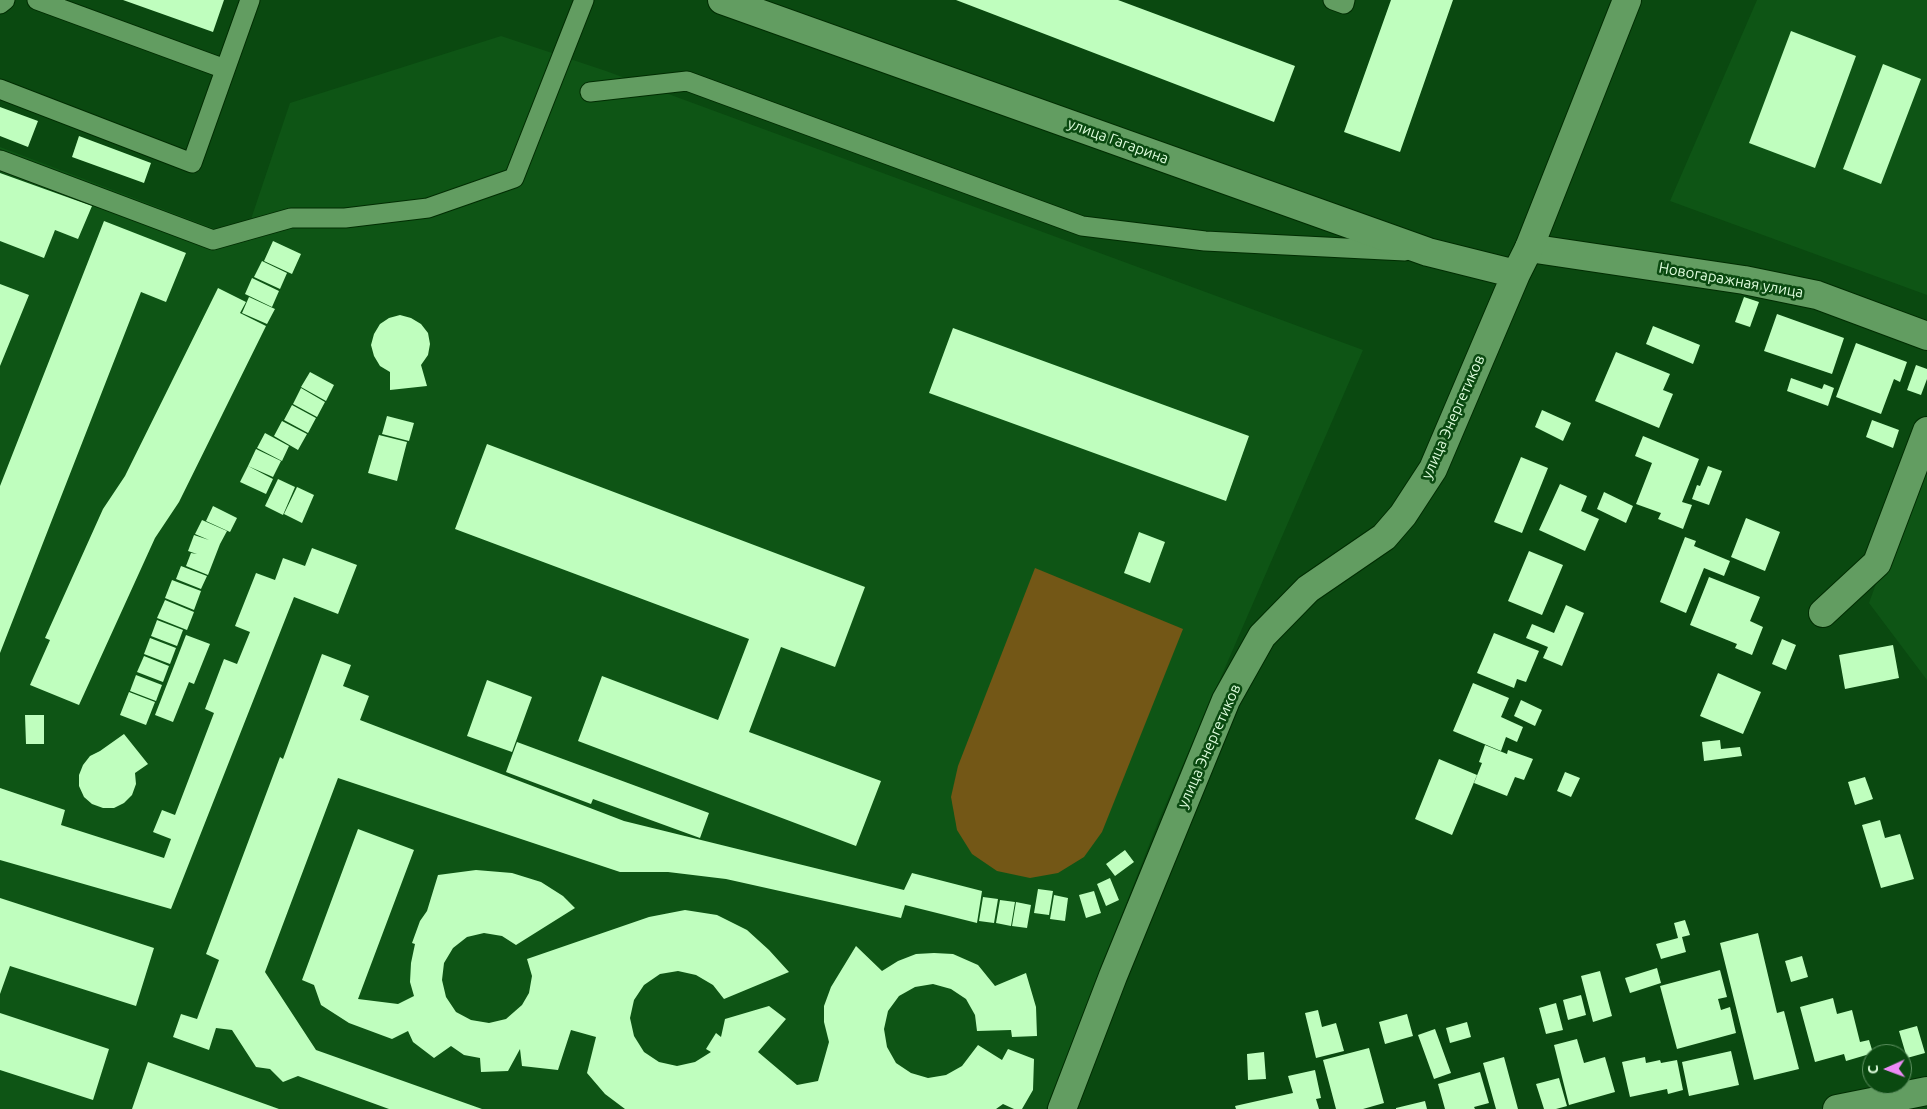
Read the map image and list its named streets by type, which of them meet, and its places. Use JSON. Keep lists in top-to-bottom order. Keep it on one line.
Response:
{"streets":{"street":["улица Гагарина","Новогаражная улица","улица Энергетиков"]},"crossings":[["улица Гагарина","улица Энергетиков"],["Новогаражная улица","улица Энергетиков"]],"north":"left"}
